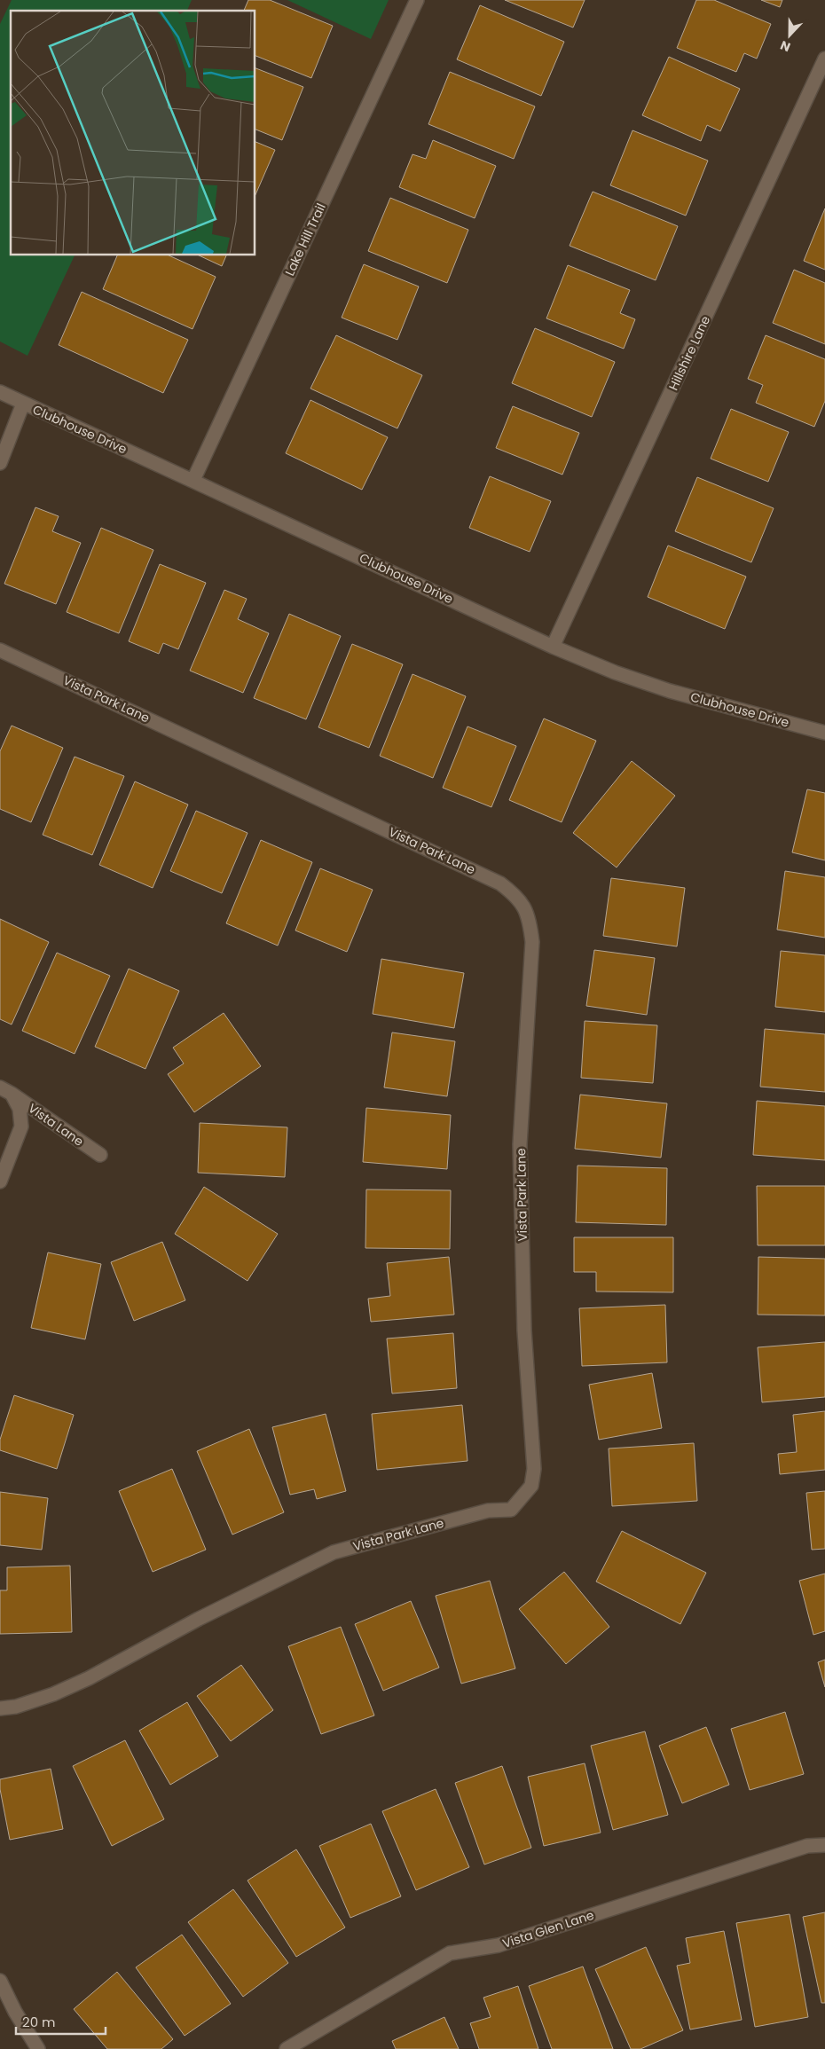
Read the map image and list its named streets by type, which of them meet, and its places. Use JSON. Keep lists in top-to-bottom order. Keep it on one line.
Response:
{"streets":{"street":["Lake Hill Trail","Hillshire Lane","Clubhouse Drive","Vista Park Lane","Vista Lane","Vista Glen Lane"]},"crossings":[["Lake Hill Trail","Clubhouse Drive"],["Hillshire Lane","Clubhouse Drive"]],"scale_bar":"20 m","north":"bottom"}
